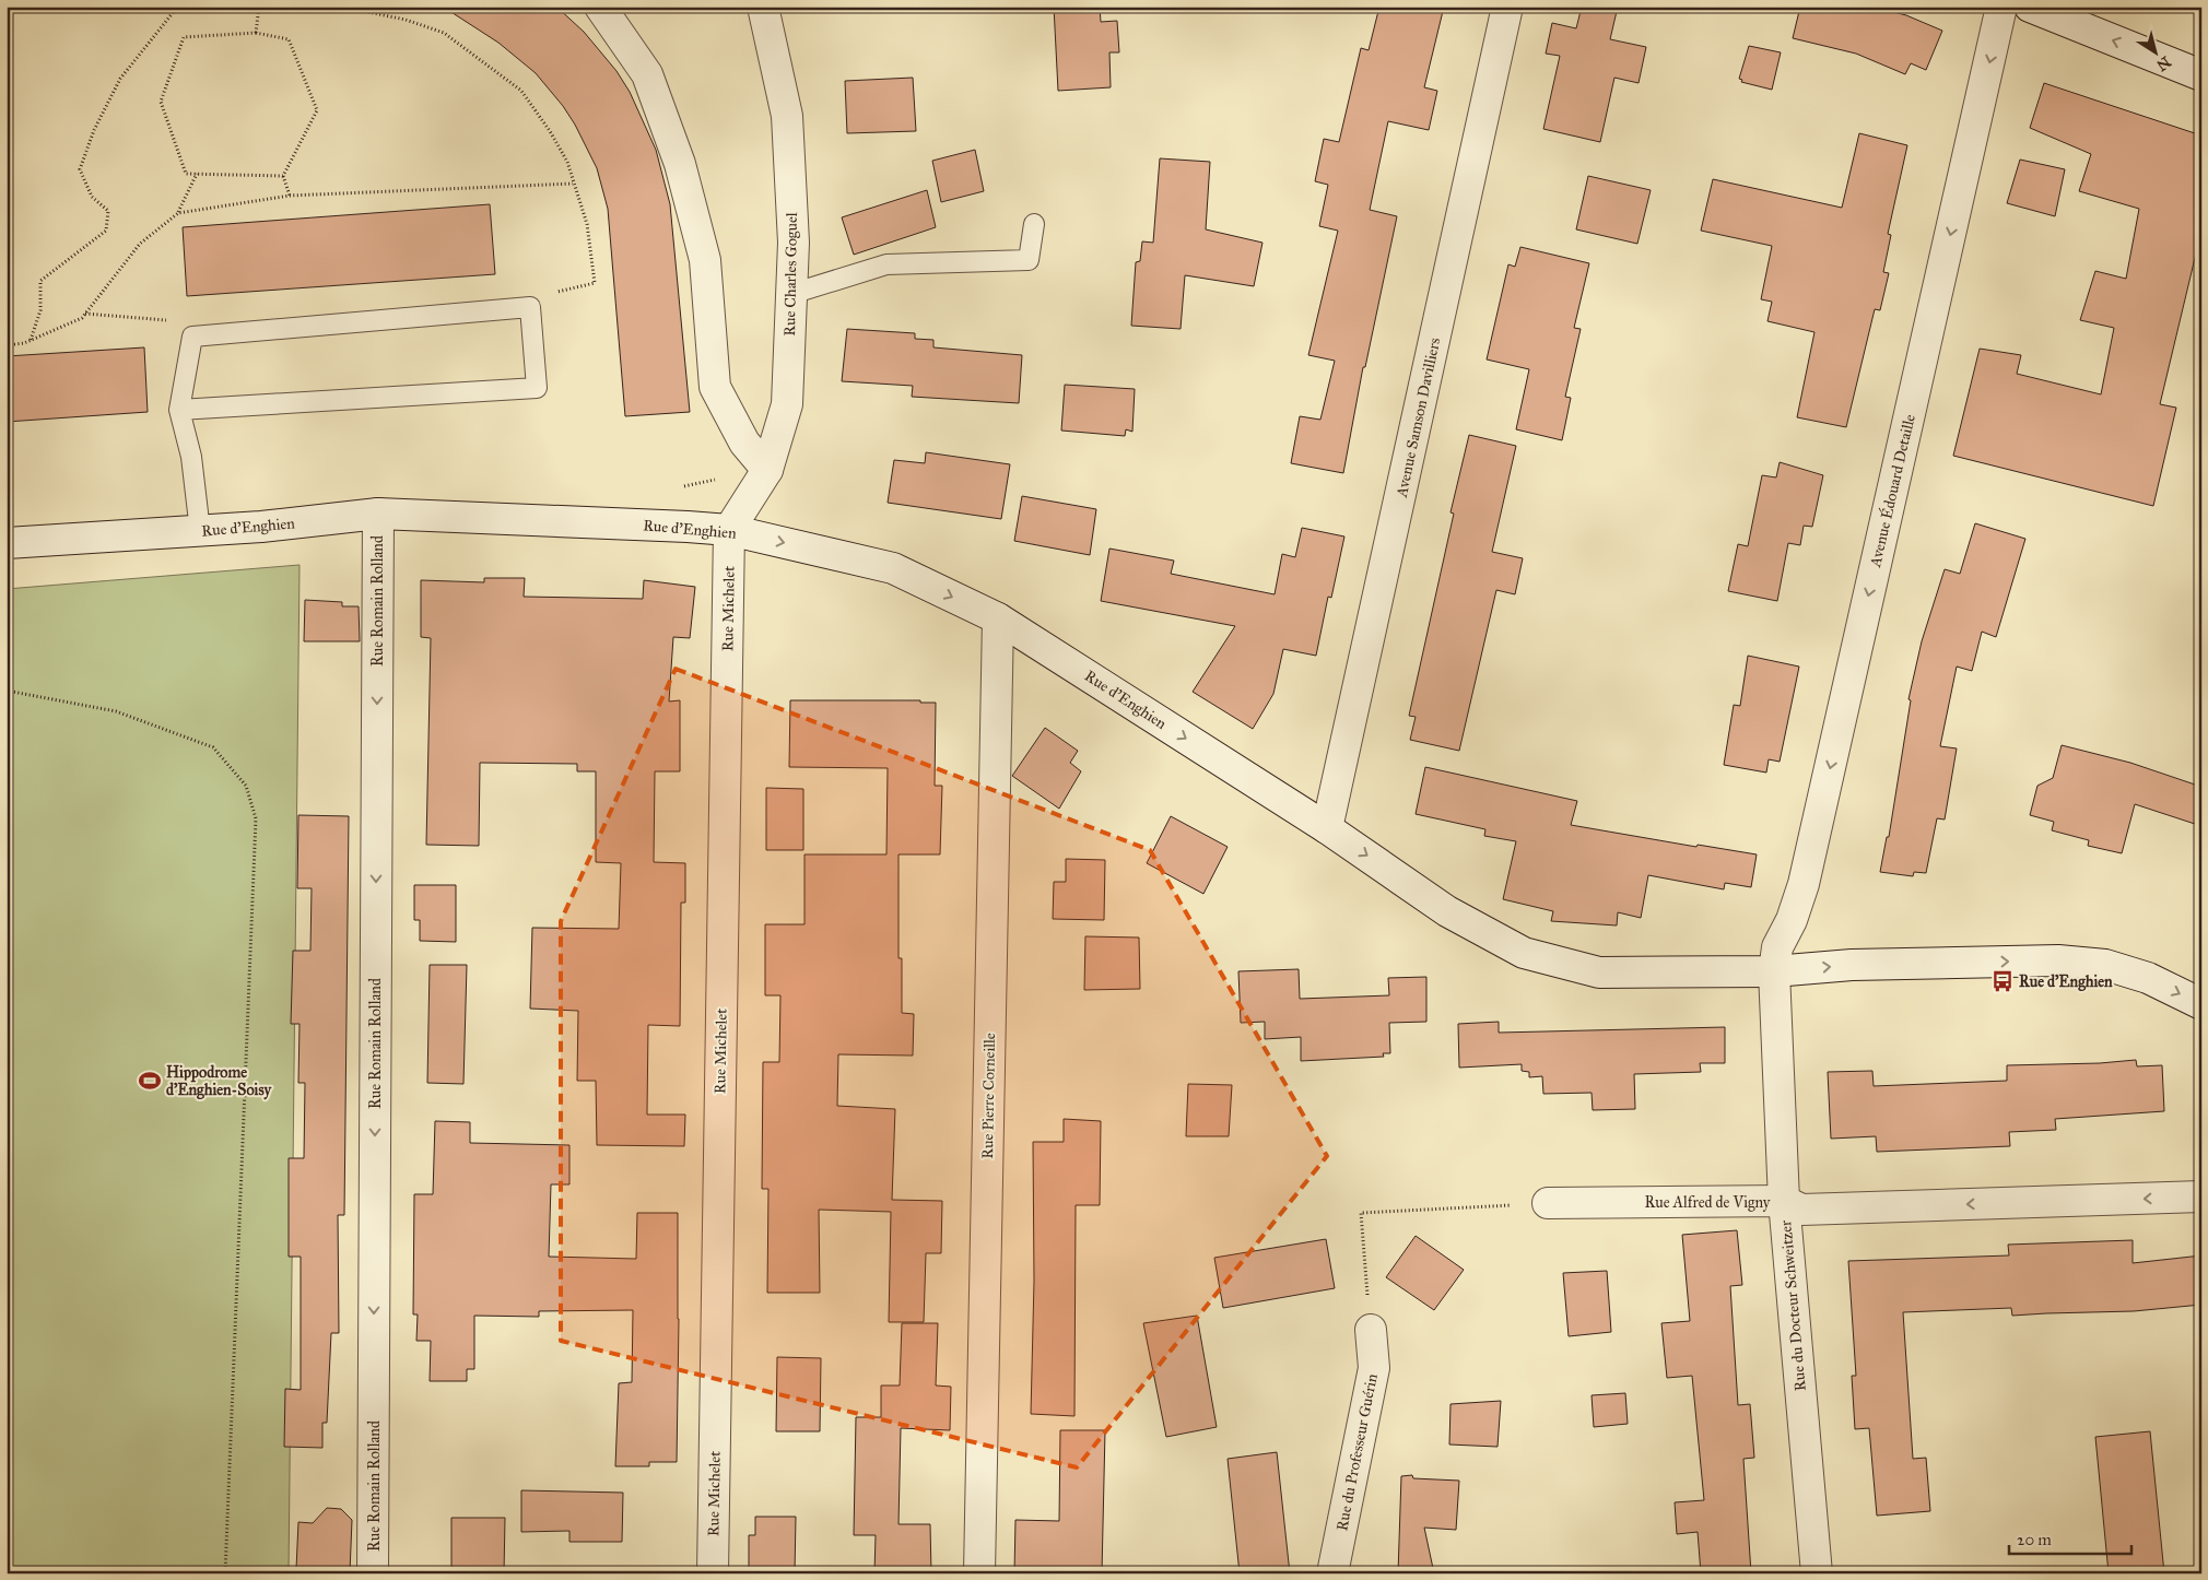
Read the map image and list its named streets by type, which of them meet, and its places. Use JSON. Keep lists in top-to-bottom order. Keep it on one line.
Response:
{"streets":{"street":["Rue Charles Goguel","Avenue Samson Davilliers","Avenue Édouard Detaille","Rue d'Enghien","Rue Romain Rolland","Rue Michelet","Rue Pierre Corneille","Rue Alfred de Vigny","Rue du Docteur Schweitzer","Rue du Professeur Guérin"]},"crossings":[["Rue Charles Goguel","Rue d'Enghien"],["Rue Charles Goguel","Rue Michelet"],["Avenue Samson Davilliers","Rue d'Enghien"],["Avenue Édouard Detaille","Rue d'Enghien"],["Avenue Édouard Detaille","Rue du Docteur Schweitzer"],["Rue d'Enghien","Rue Romain Rolland"],["Rue d'Enghien","Rue Michelet"],["Rue d'Enghien","Rue Pierre Corneille"],["Rue d'Enghien","Rue du Docteur Schweitzer"],["Rue Alfred de Vigny","Rue du Docteur Schweitzer"]],"one_way":["Avenue Édouard Detaille","Rue d'Enghien","Rue Romain Rolland","Rue Alfred de Vigny"],"places":{"bus stop":["Rue d'Enghien"],"sports":["Hippodrome d'Enghien-Soisy"]},"scale_bar":"20 m","north":"bottom right"}
